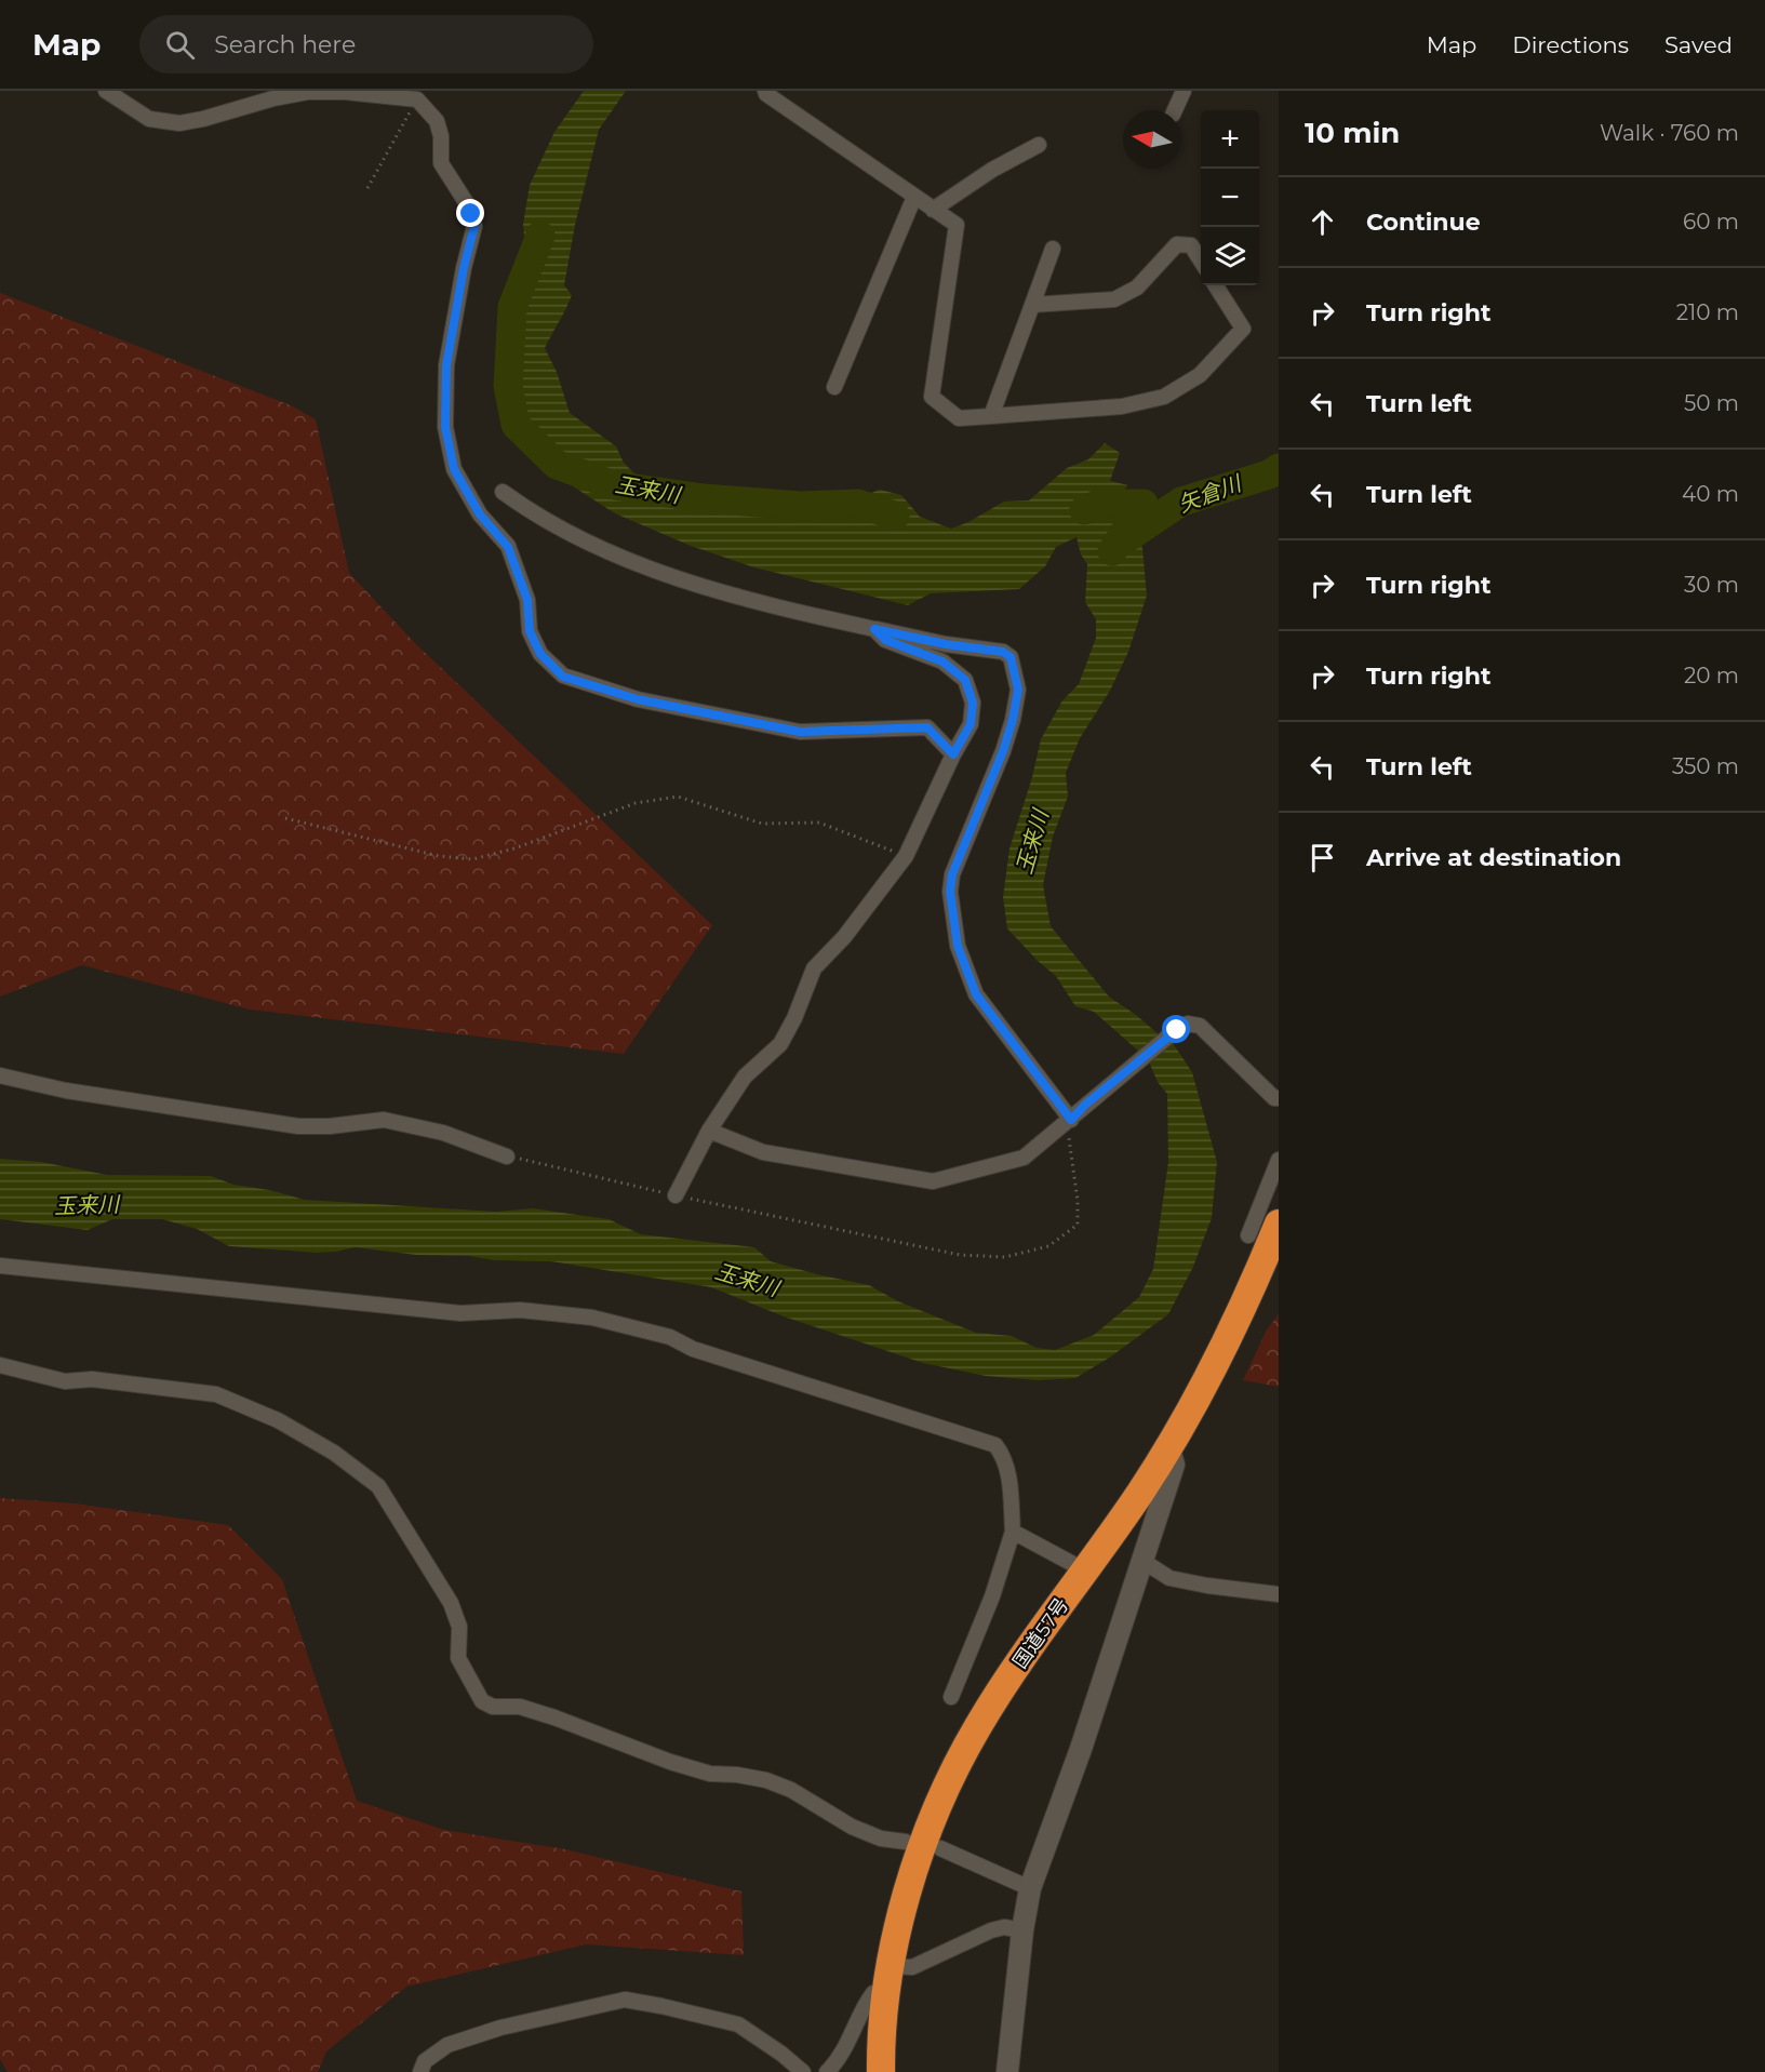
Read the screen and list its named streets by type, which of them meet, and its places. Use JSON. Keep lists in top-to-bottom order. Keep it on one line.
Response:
{"streets":{"highway":["国道57号"]},"water":["玉来川","矢倉川"],"north":"left","page":{"header":"Map","search":"Search here","nav":["Map","Directions","Saved"],"heading":["10 min","Walk · 760 m"],"map_buttons":["+","−"],"list":[["Continue","60 m"],["Turn right","210 m"],["Turn left","50 m"],["Turn left","40 m"],["Turn right","30 m"],["Turn right","20 m"],["Turn left","350 m"],"Arrive at destination"]}}
